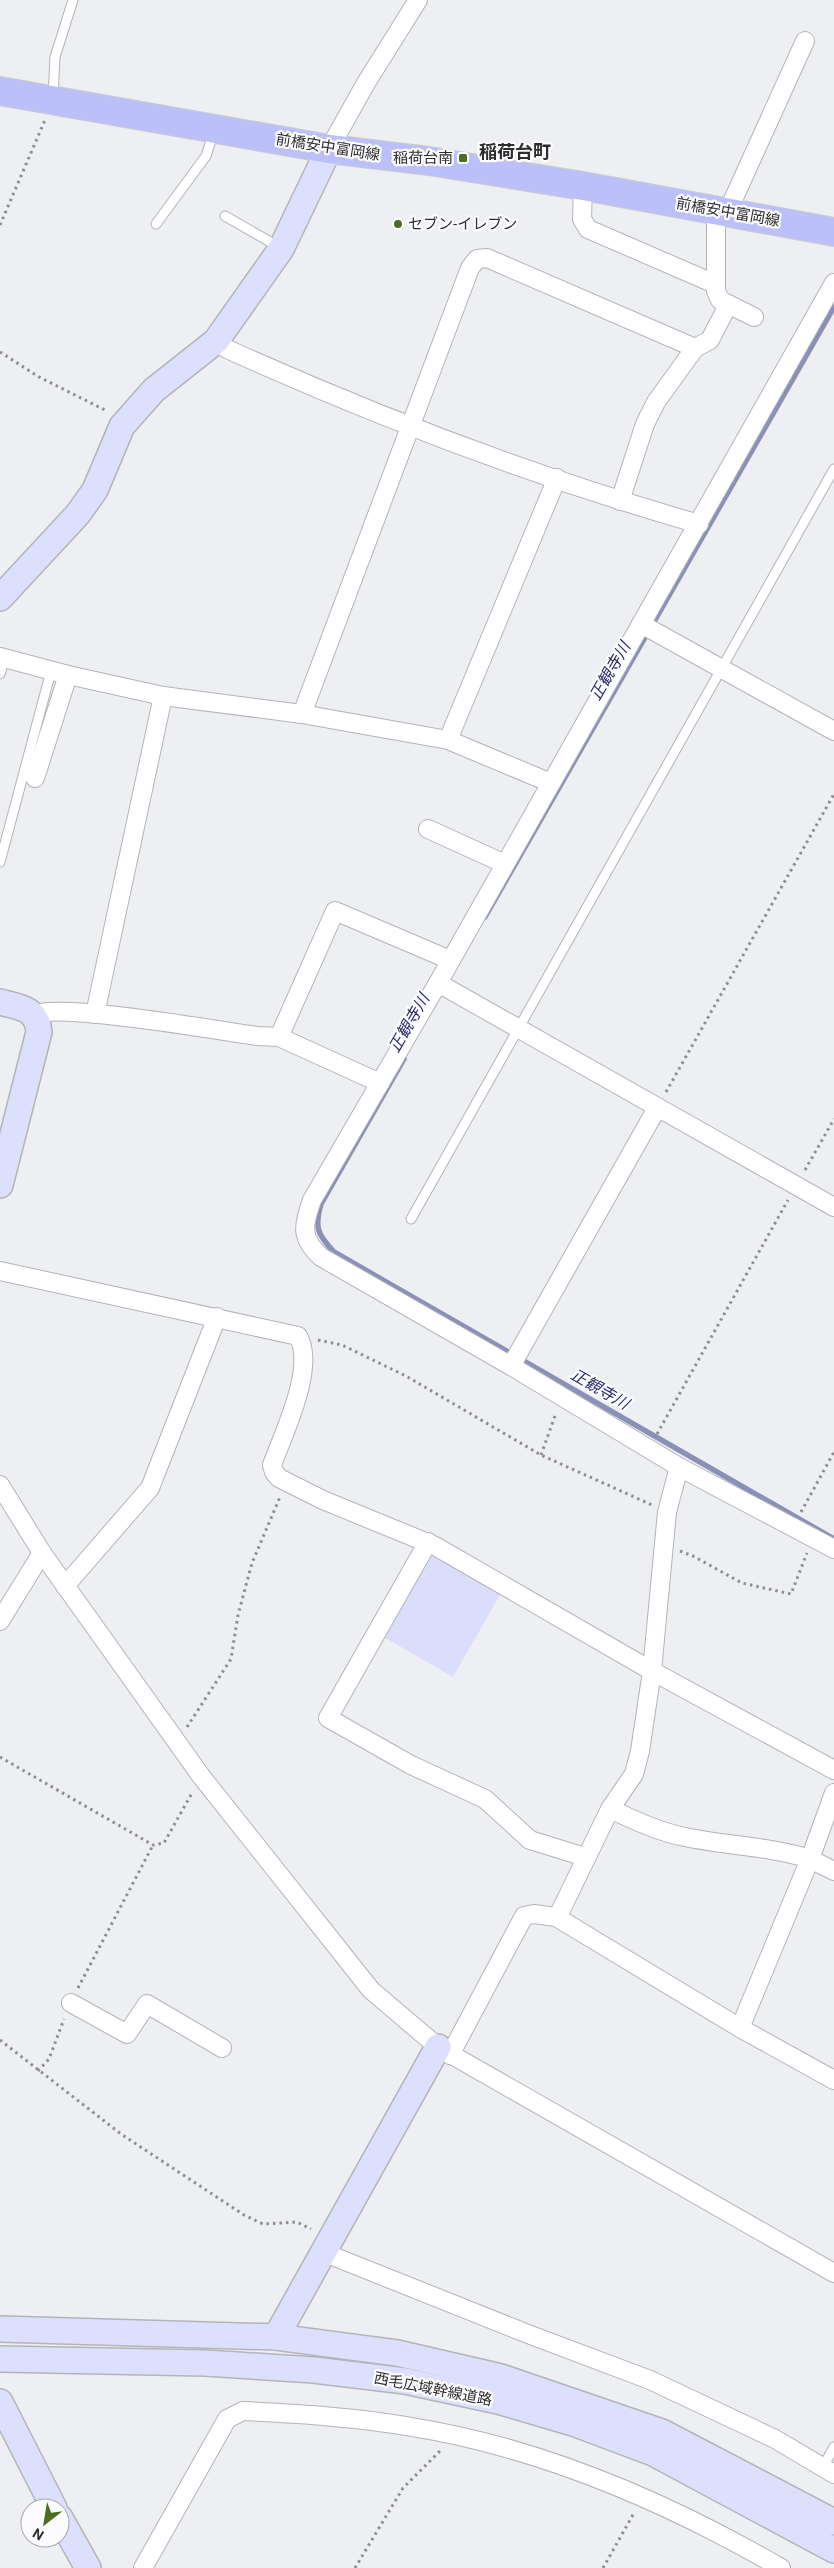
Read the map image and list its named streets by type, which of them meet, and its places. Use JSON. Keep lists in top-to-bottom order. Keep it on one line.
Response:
{"streets":{"main road":["前橋安中富岡線","西毛広域幹線道路"]},"districts":["稲荷台町"],"water":["正観寺川"],"places":{"transit":["稲荷台南"],"other":["セブン-イレブン"]},"north":"bottom left"}
